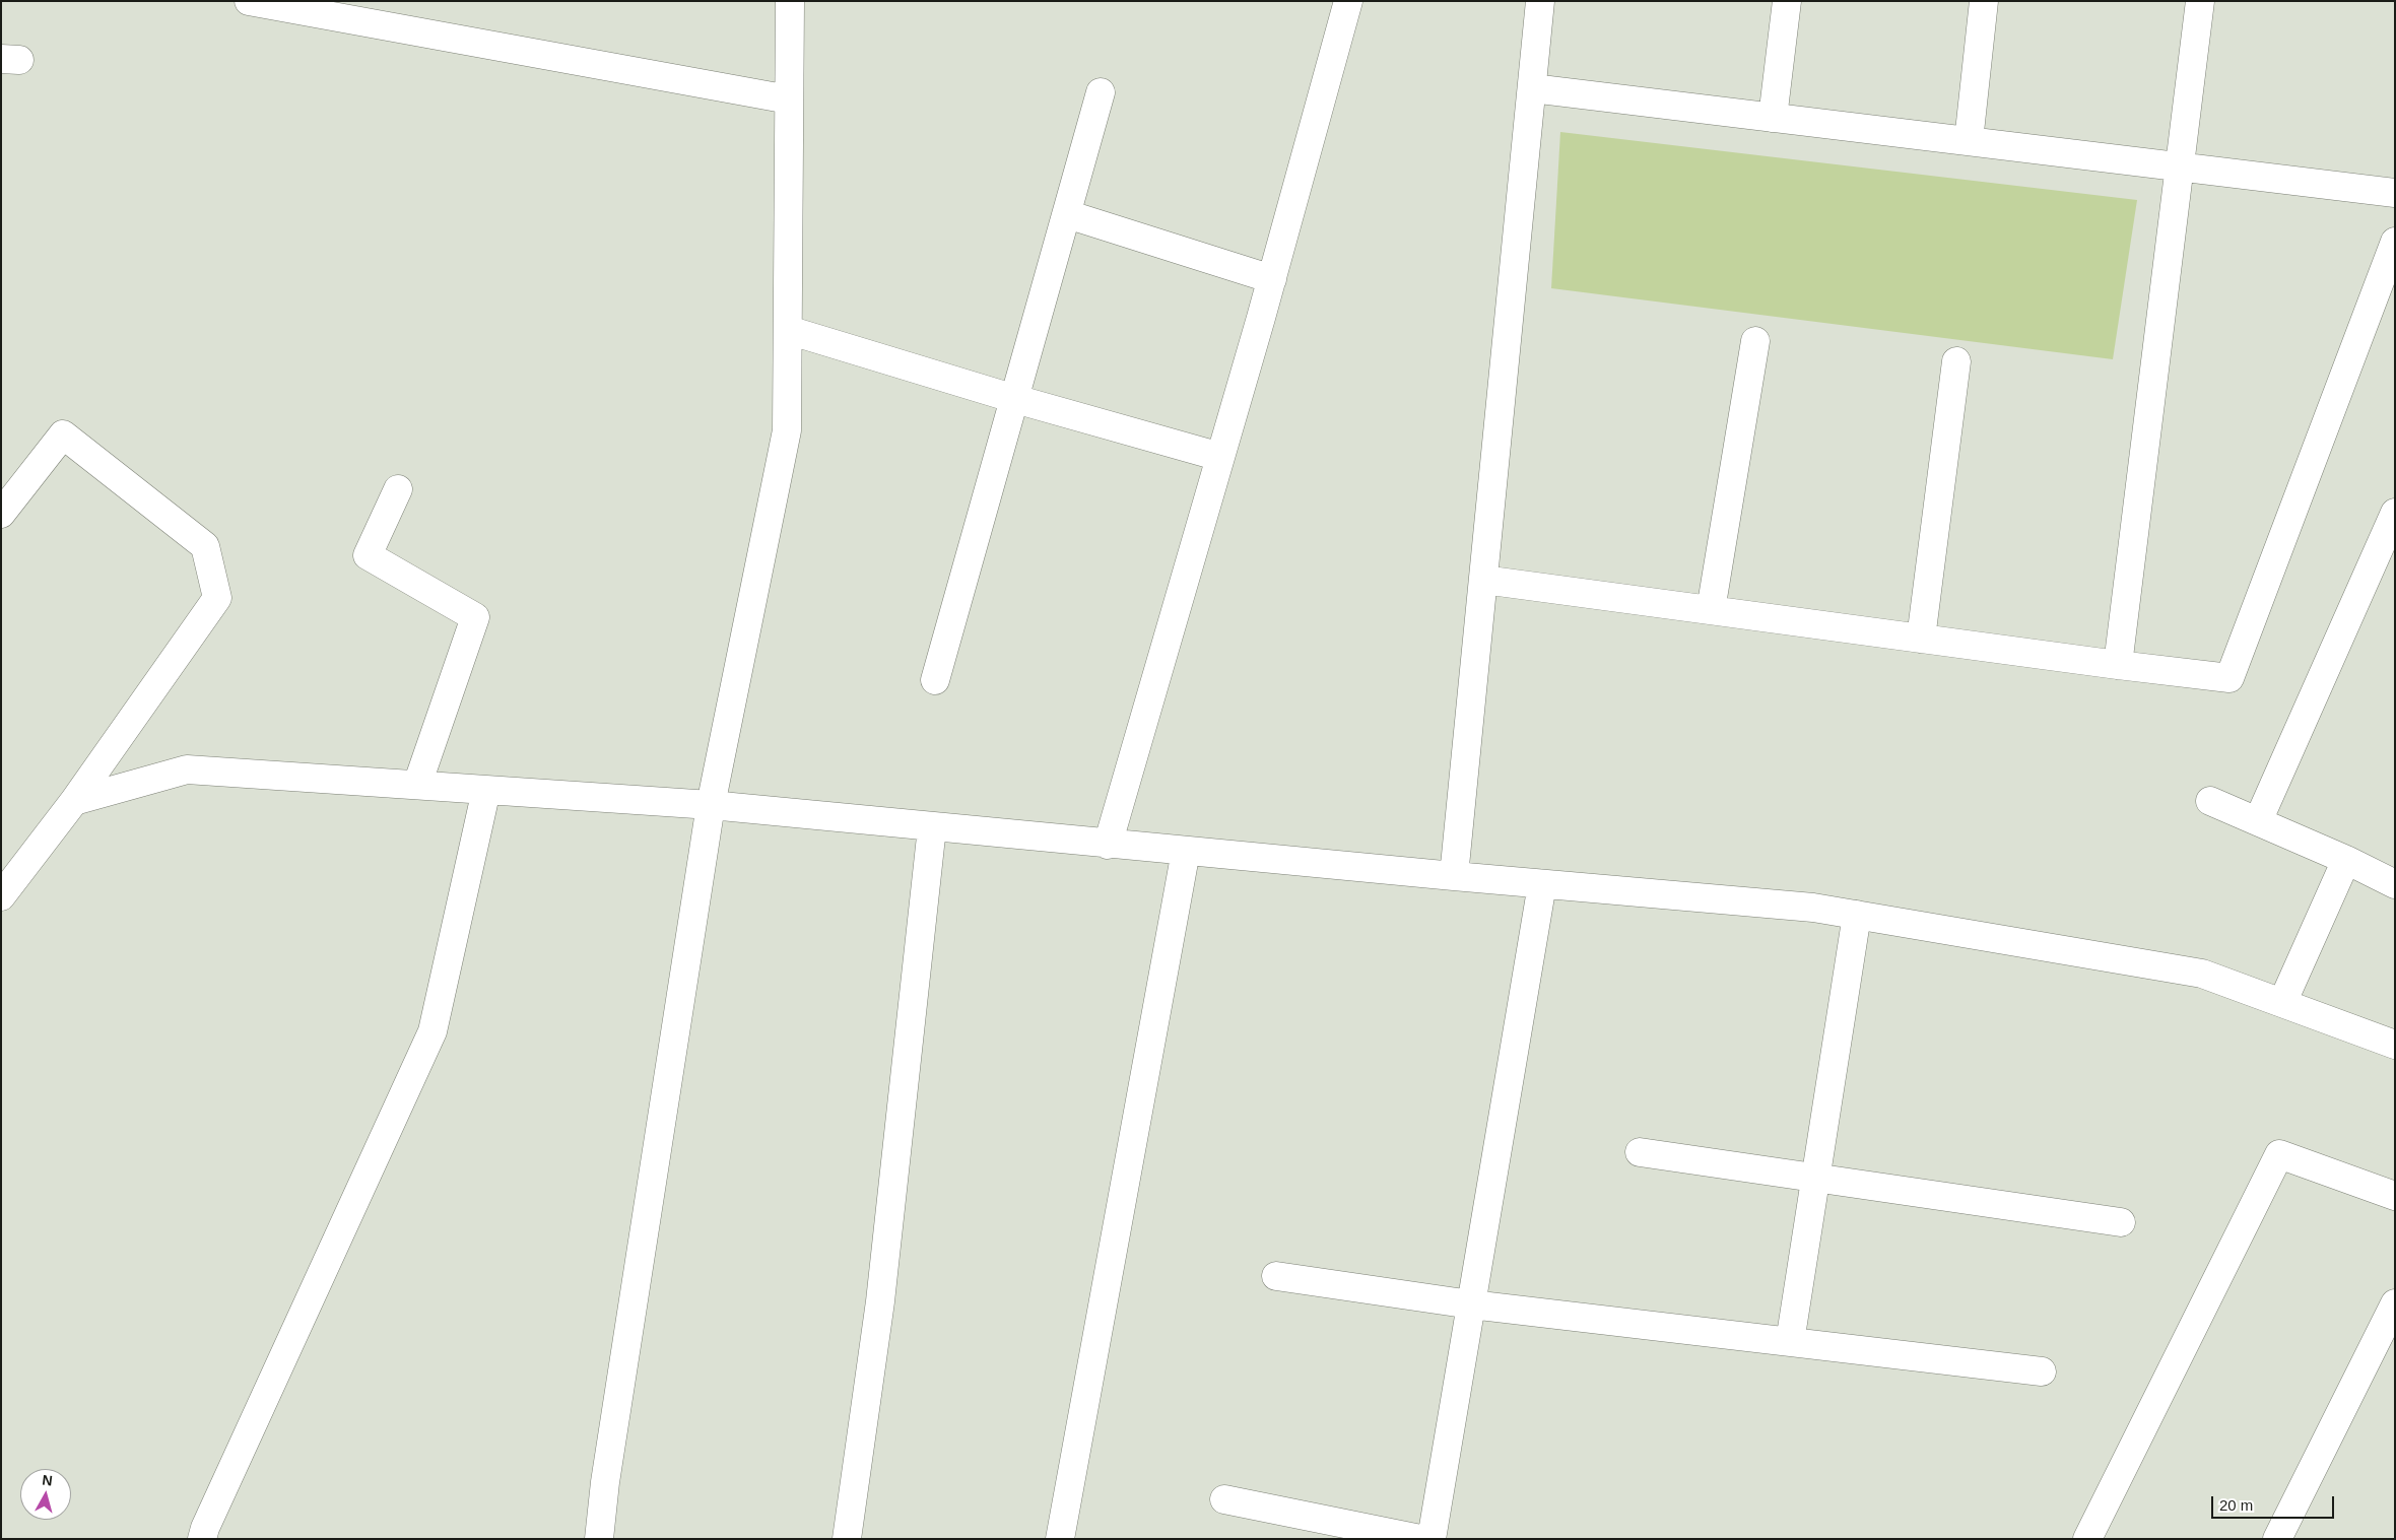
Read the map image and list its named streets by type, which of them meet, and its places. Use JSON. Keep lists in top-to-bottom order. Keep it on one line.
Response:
{"scale_bar":"20 m","north":"top"}
